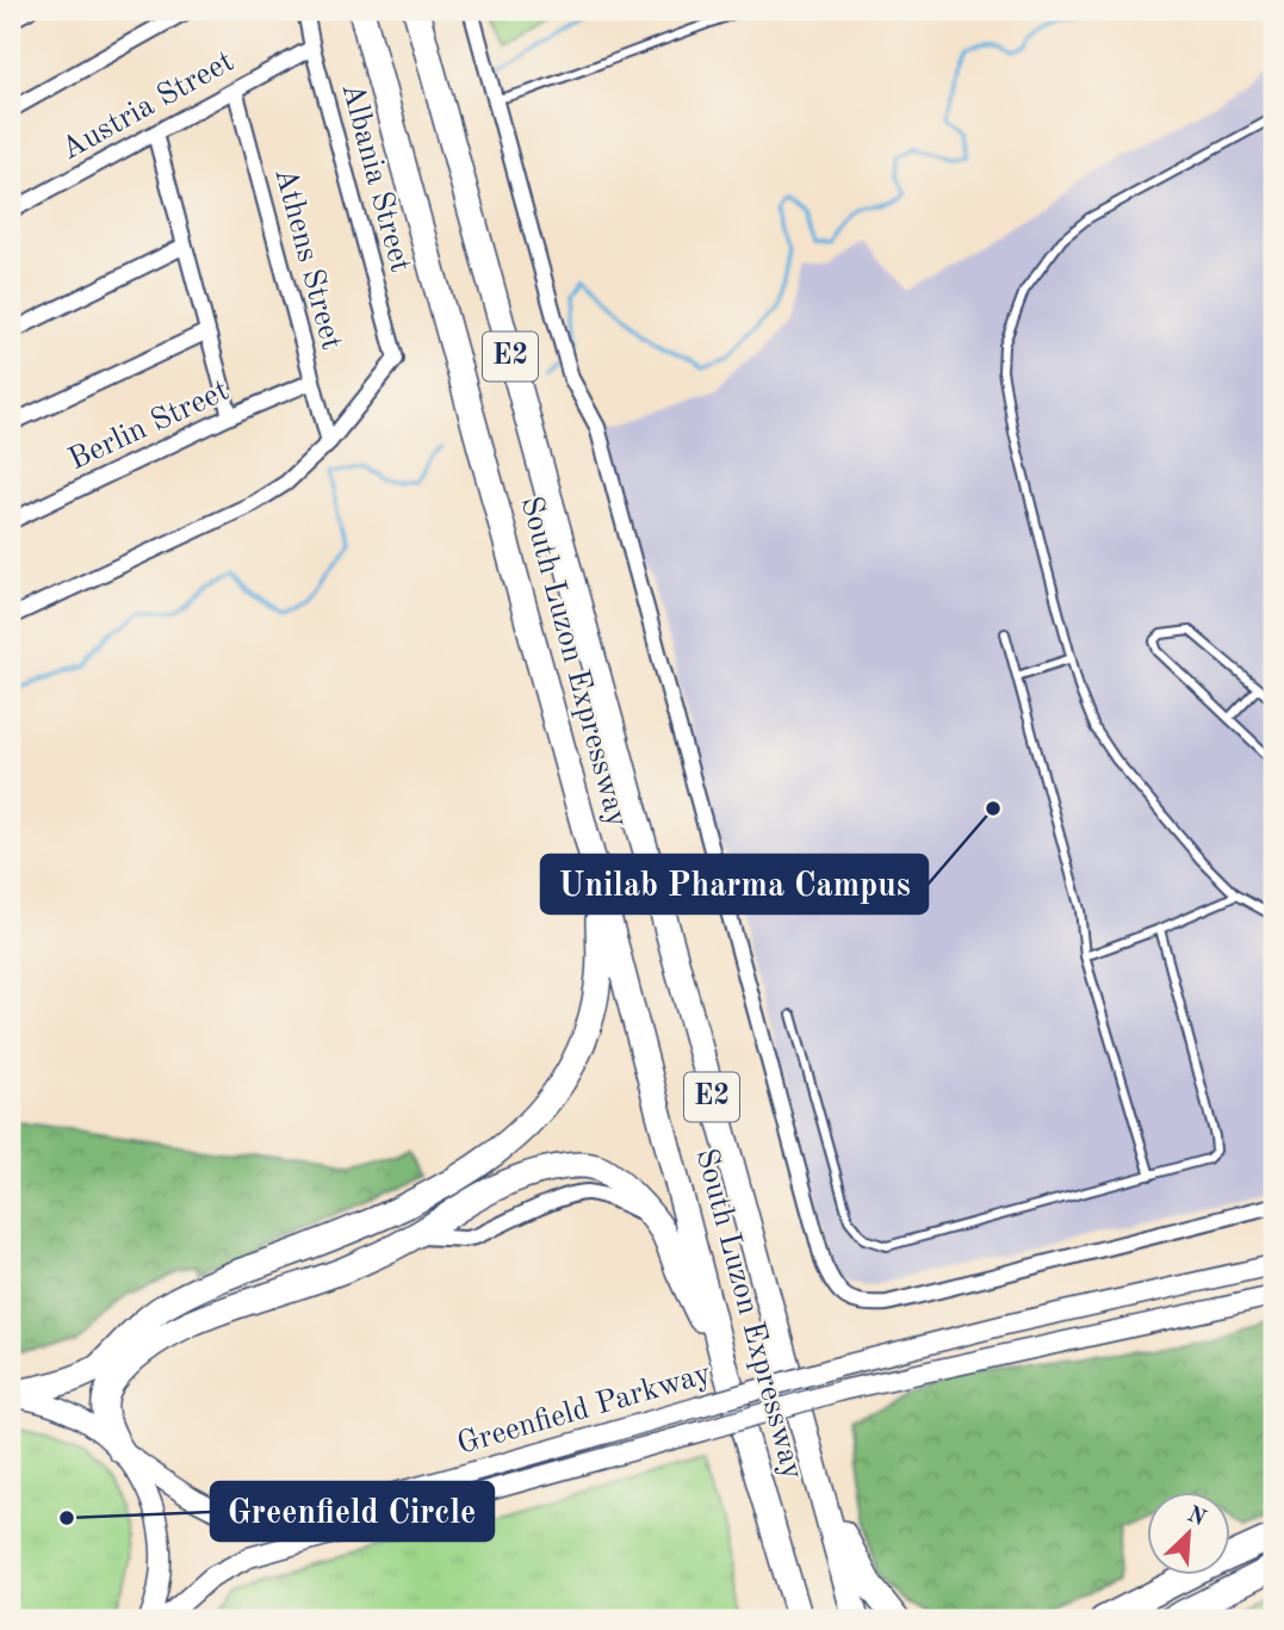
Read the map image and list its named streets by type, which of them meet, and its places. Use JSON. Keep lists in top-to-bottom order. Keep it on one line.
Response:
{"streets":{"highway":["E2","South Luzon Expressway"],"main road":["Greenfield Parkway"],"street":["Austria Street","Albania Street","Athens Street","Berlin Street"]},"crossings":[["Austria Street","Albania Street"],["Austria Street","Athens Street"],["Albania Street","Athens Street"],["Athens Street","Berlin Street"]],"places":["Unilab Pharma Campus","Greenfield Circle"],"north":"top right"}
